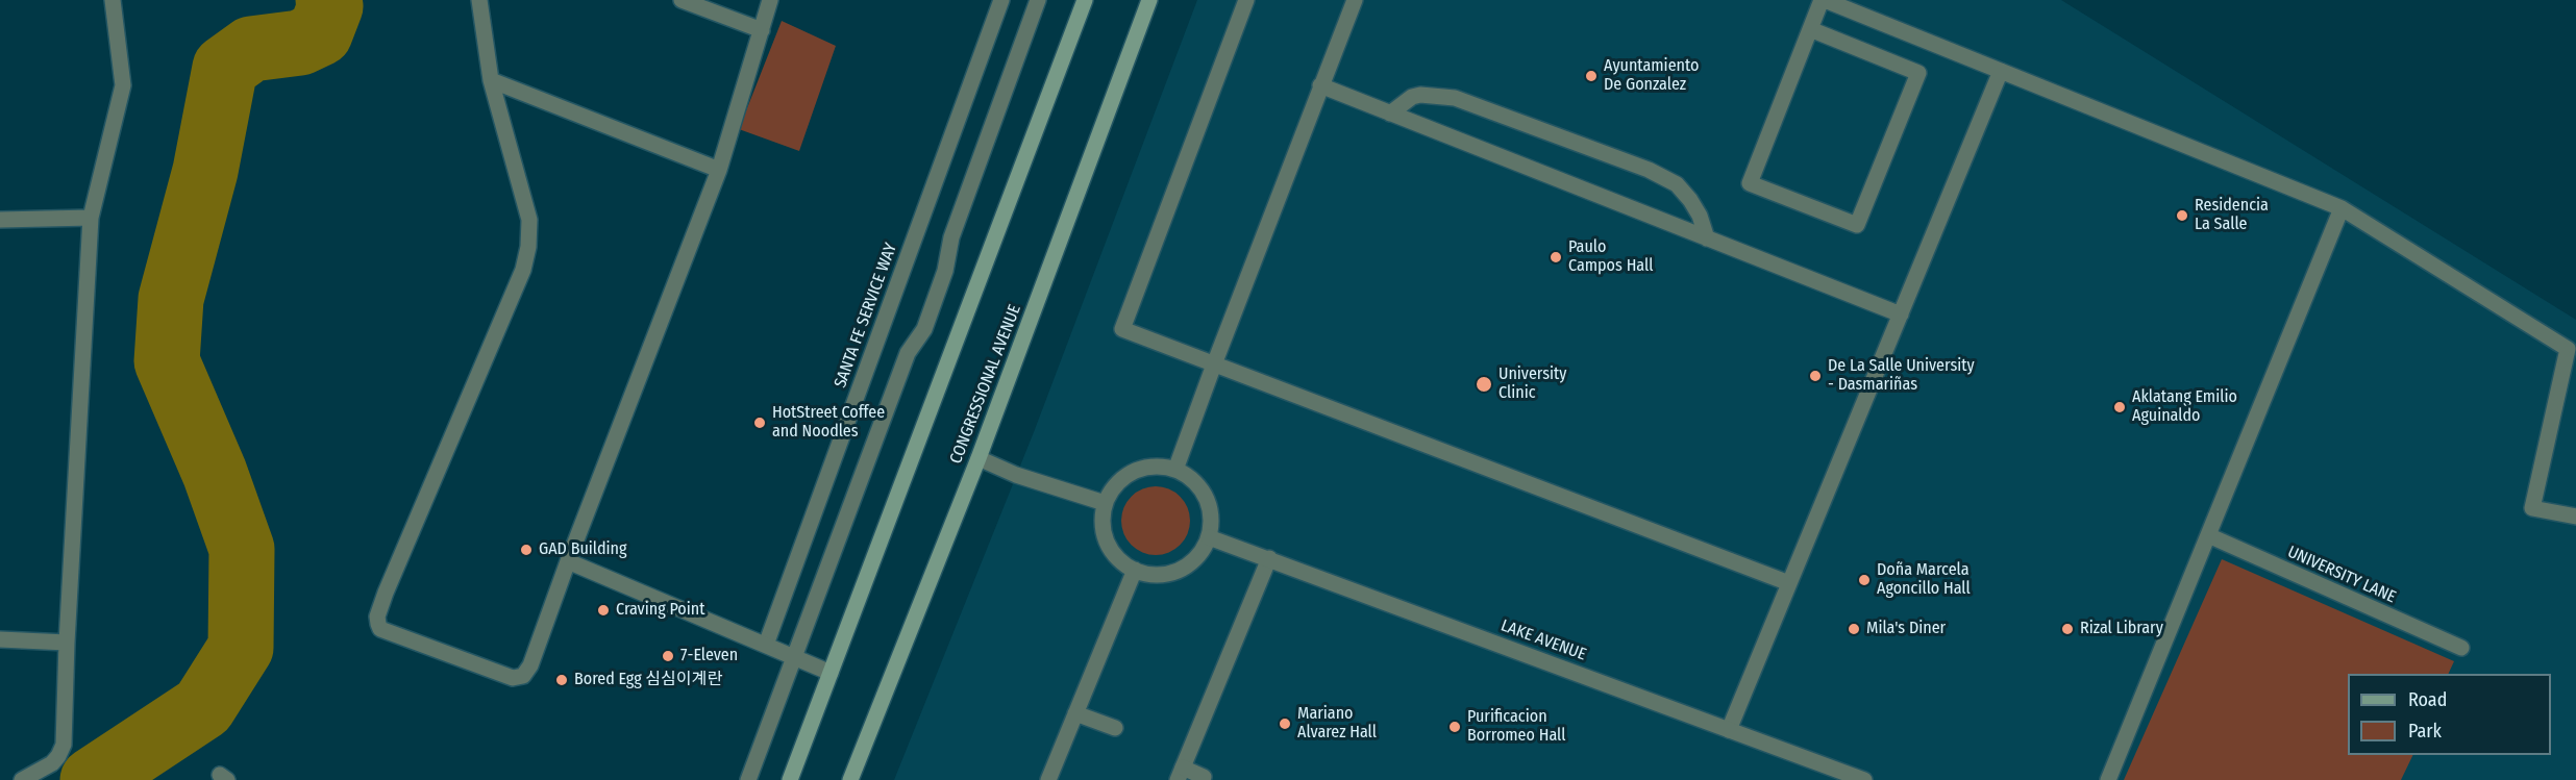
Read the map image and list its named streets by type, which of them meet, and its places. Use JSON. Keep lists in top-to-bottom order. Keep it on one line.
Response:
{"streets":{"main road":["CONGRESSIONAL AVENUE"],"street":["SANTA FE SERVICE WAY","UNIVERSITY LANE","LAKE AVENUE"]},"places":["Ayuntamiento De Gonzalez","Residencia La Salle","Paulo Campos Hall","De La Salle University - Dasmariñas","University Clinic","Aklatang Emilio Aguinaldo","HotStreet Coffee and Noodles","GAD Building","Doña Marcela Agoncillo Hall","Craving Point","Mila's Diner","Rizal Library","7-Eleven","Bored Egg 심심이계란","Mariano Alvarez Hall","Purificacion Borromeo Hall"],"legend":["Road","Park"]}
